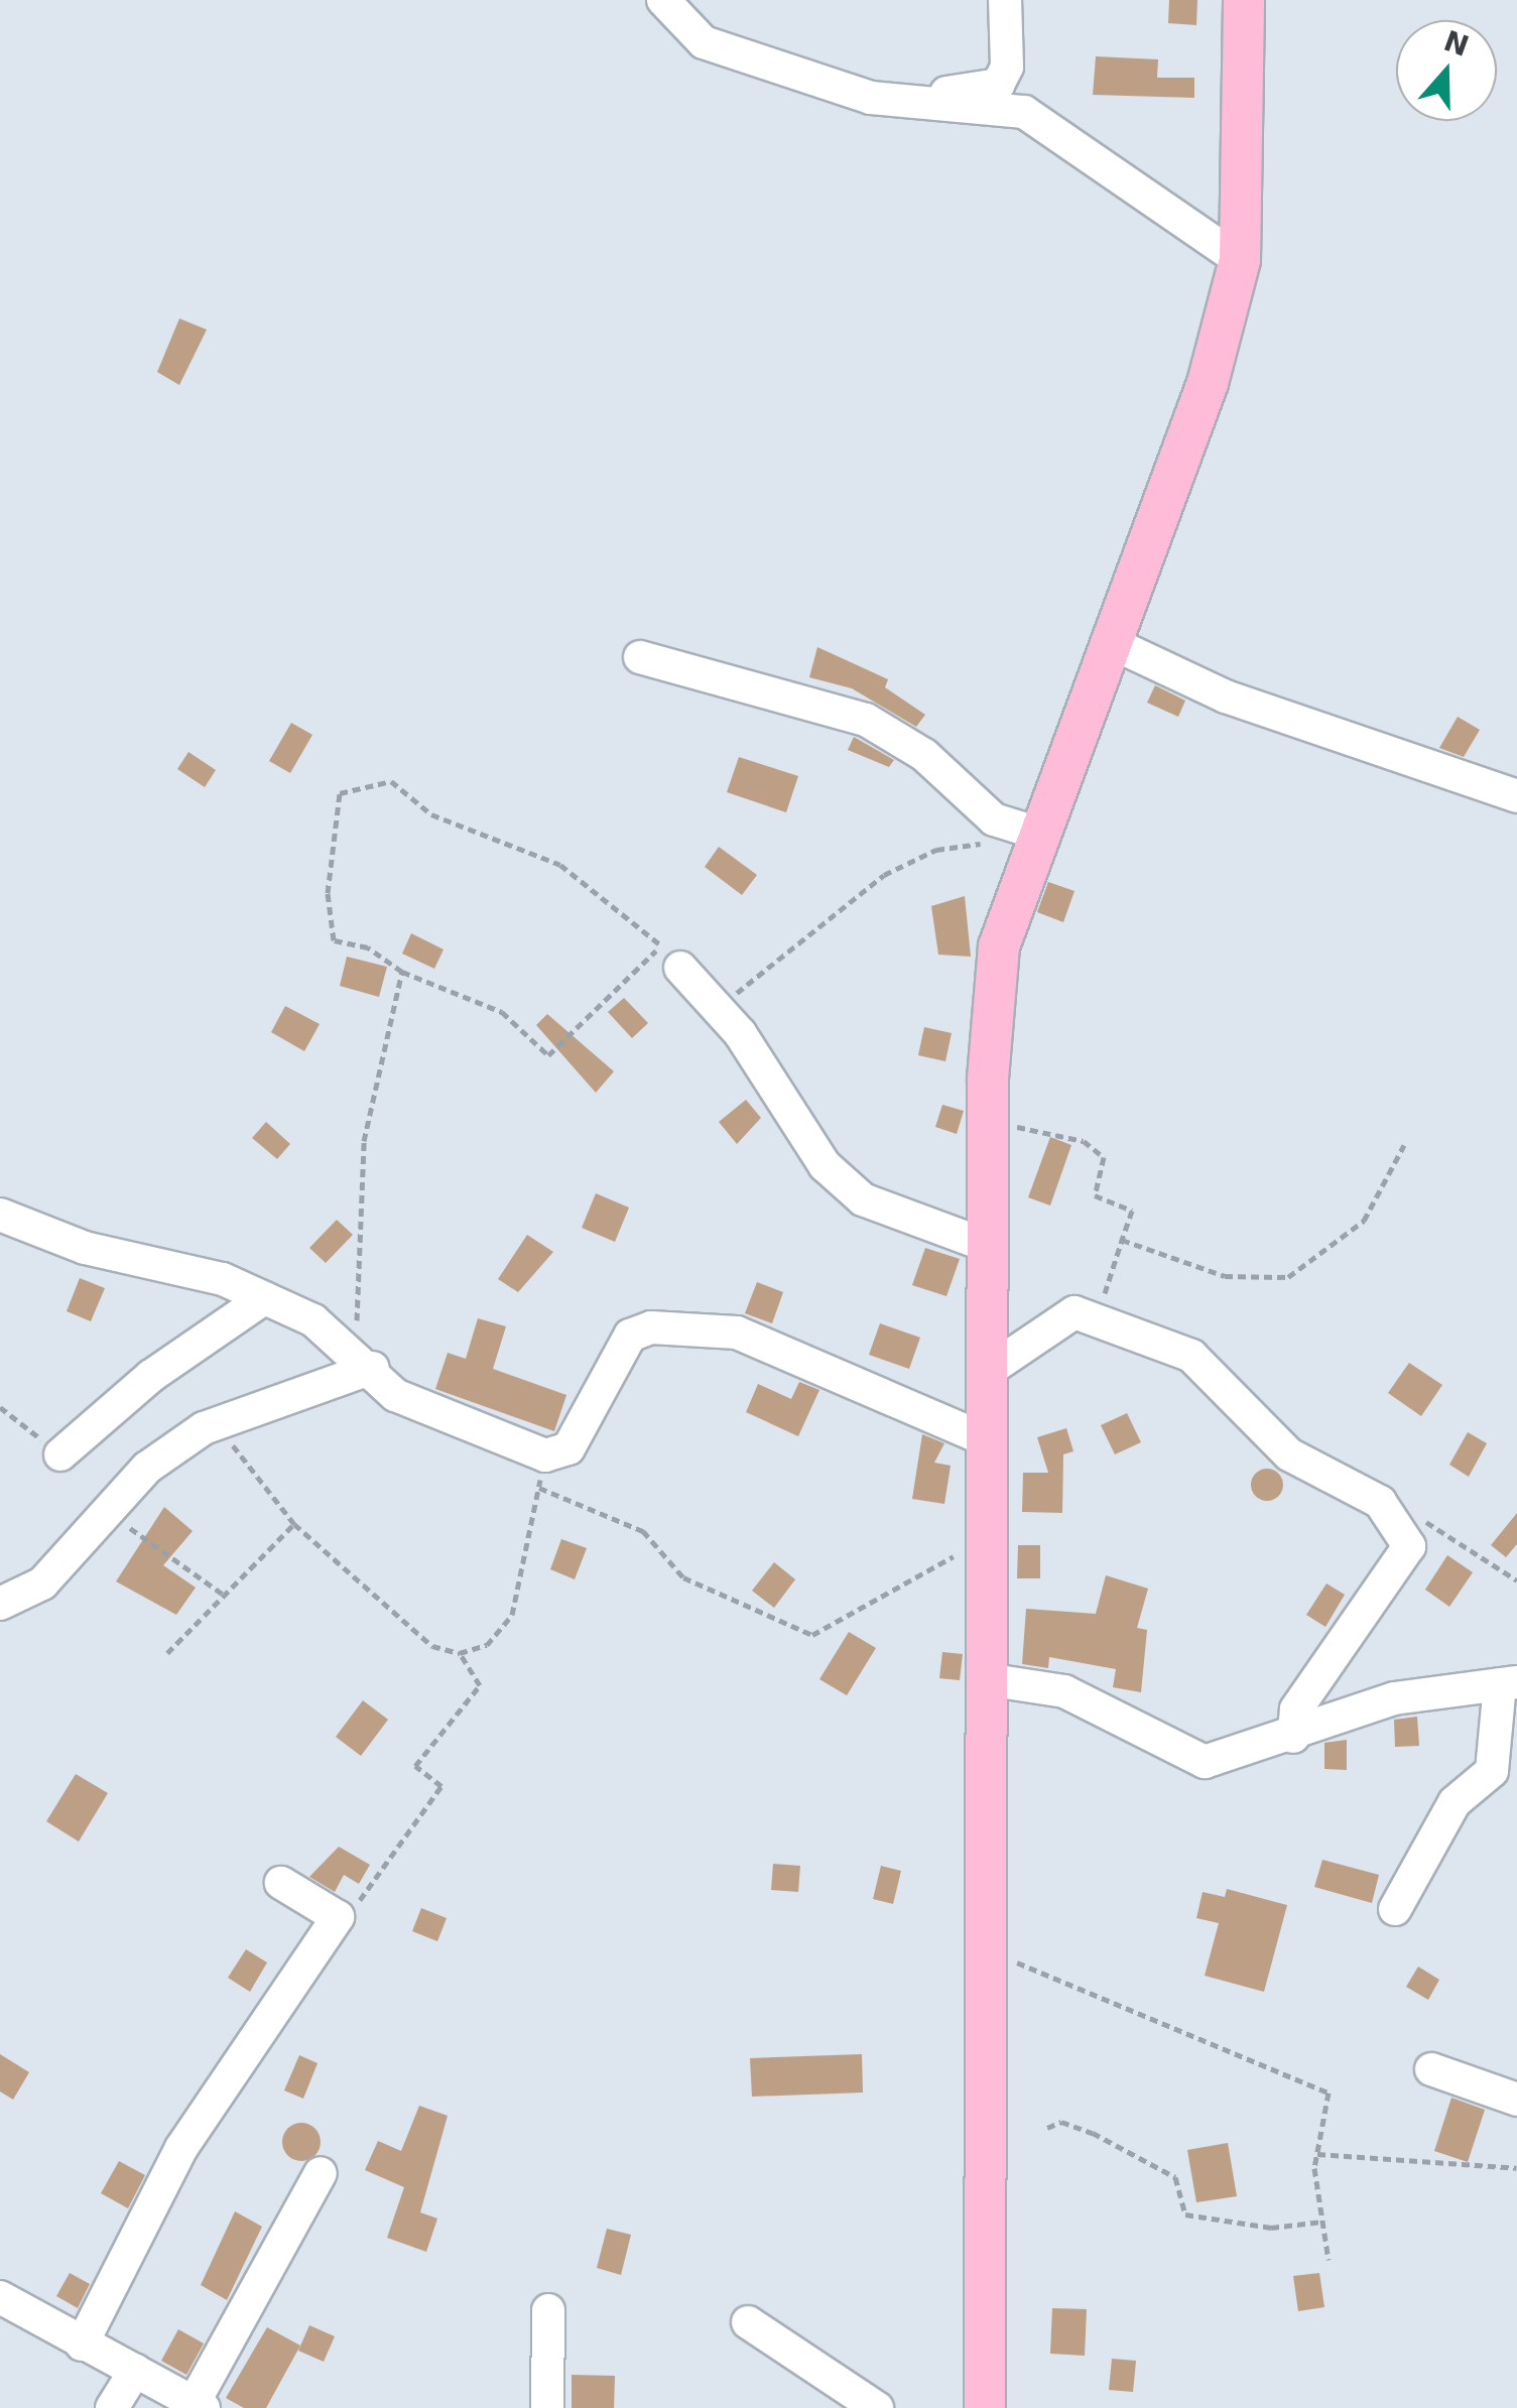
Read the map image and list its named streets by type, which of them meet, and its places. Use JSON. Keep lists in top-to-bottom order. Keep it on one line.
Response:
{"north":"top"}
